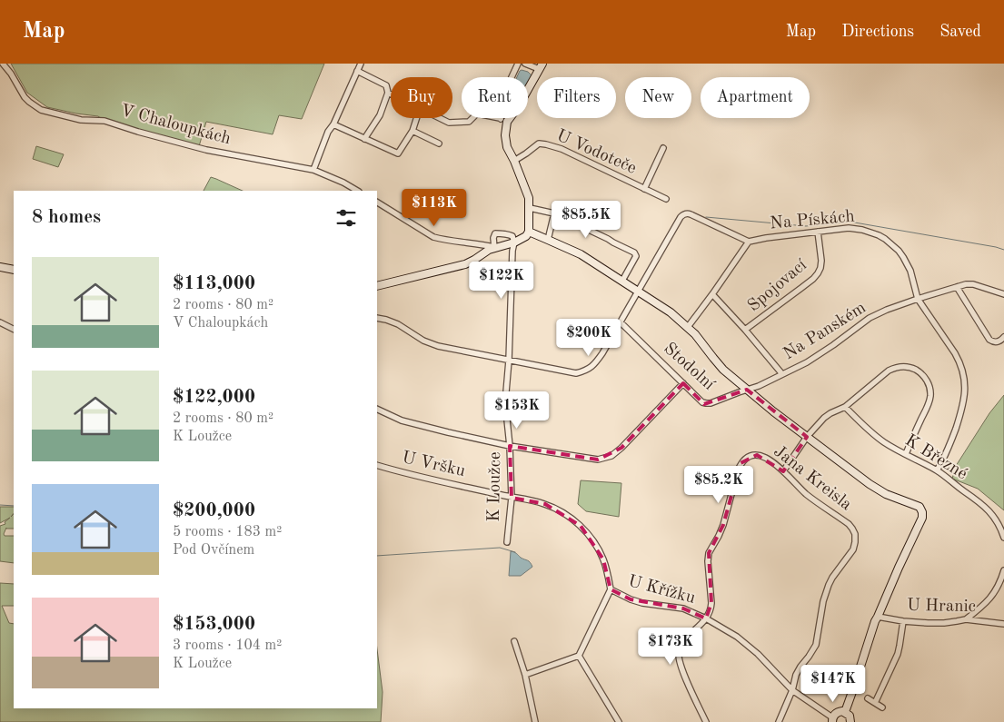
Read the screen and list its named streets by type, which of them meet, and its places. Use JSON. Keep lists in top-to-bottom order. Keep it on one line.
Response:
{"streets":{"street":["V Chaloupkách","U Vodoteče","Na Pískách","Spojovací","Na Panském","Stodolní","K Březné","U Vršku","Jana Kreisla","K Loužce","U Křížku","U Hranic"]},"crossings":[["Na Pískách","Spojovací"],["Na Pískách","Na Panském"],["Na Pískách","K Březné"],["Na Panském","Stodolní"],["U Vršku","K Loužce"],["U Vršku","U Křížku"],["Jana Kreisla","U Křížku"]],"page":{"header":"Map","nav":["Map","Directions","Saved"],"chip":["Buy","Rent","Filters","New","Apartment"],"price":["$113K","$85.5K","$122K","$200K","$153K","$85.2K","$173K","$147K"],"heading":"8 homes","list":[{"name":"$113,000","note":"2 rooms · 80 m² · V Chaloupkách"},{"name":"$122,000","note":"2 rooms · 80 m² · K Loužce"},{"name":"$200,000","note":"5 rooms · 183 m² · Pod Ovčínem"},{"name":"$153,000","note":"3 rooms · 104 m² · K Loužce"}]}}
